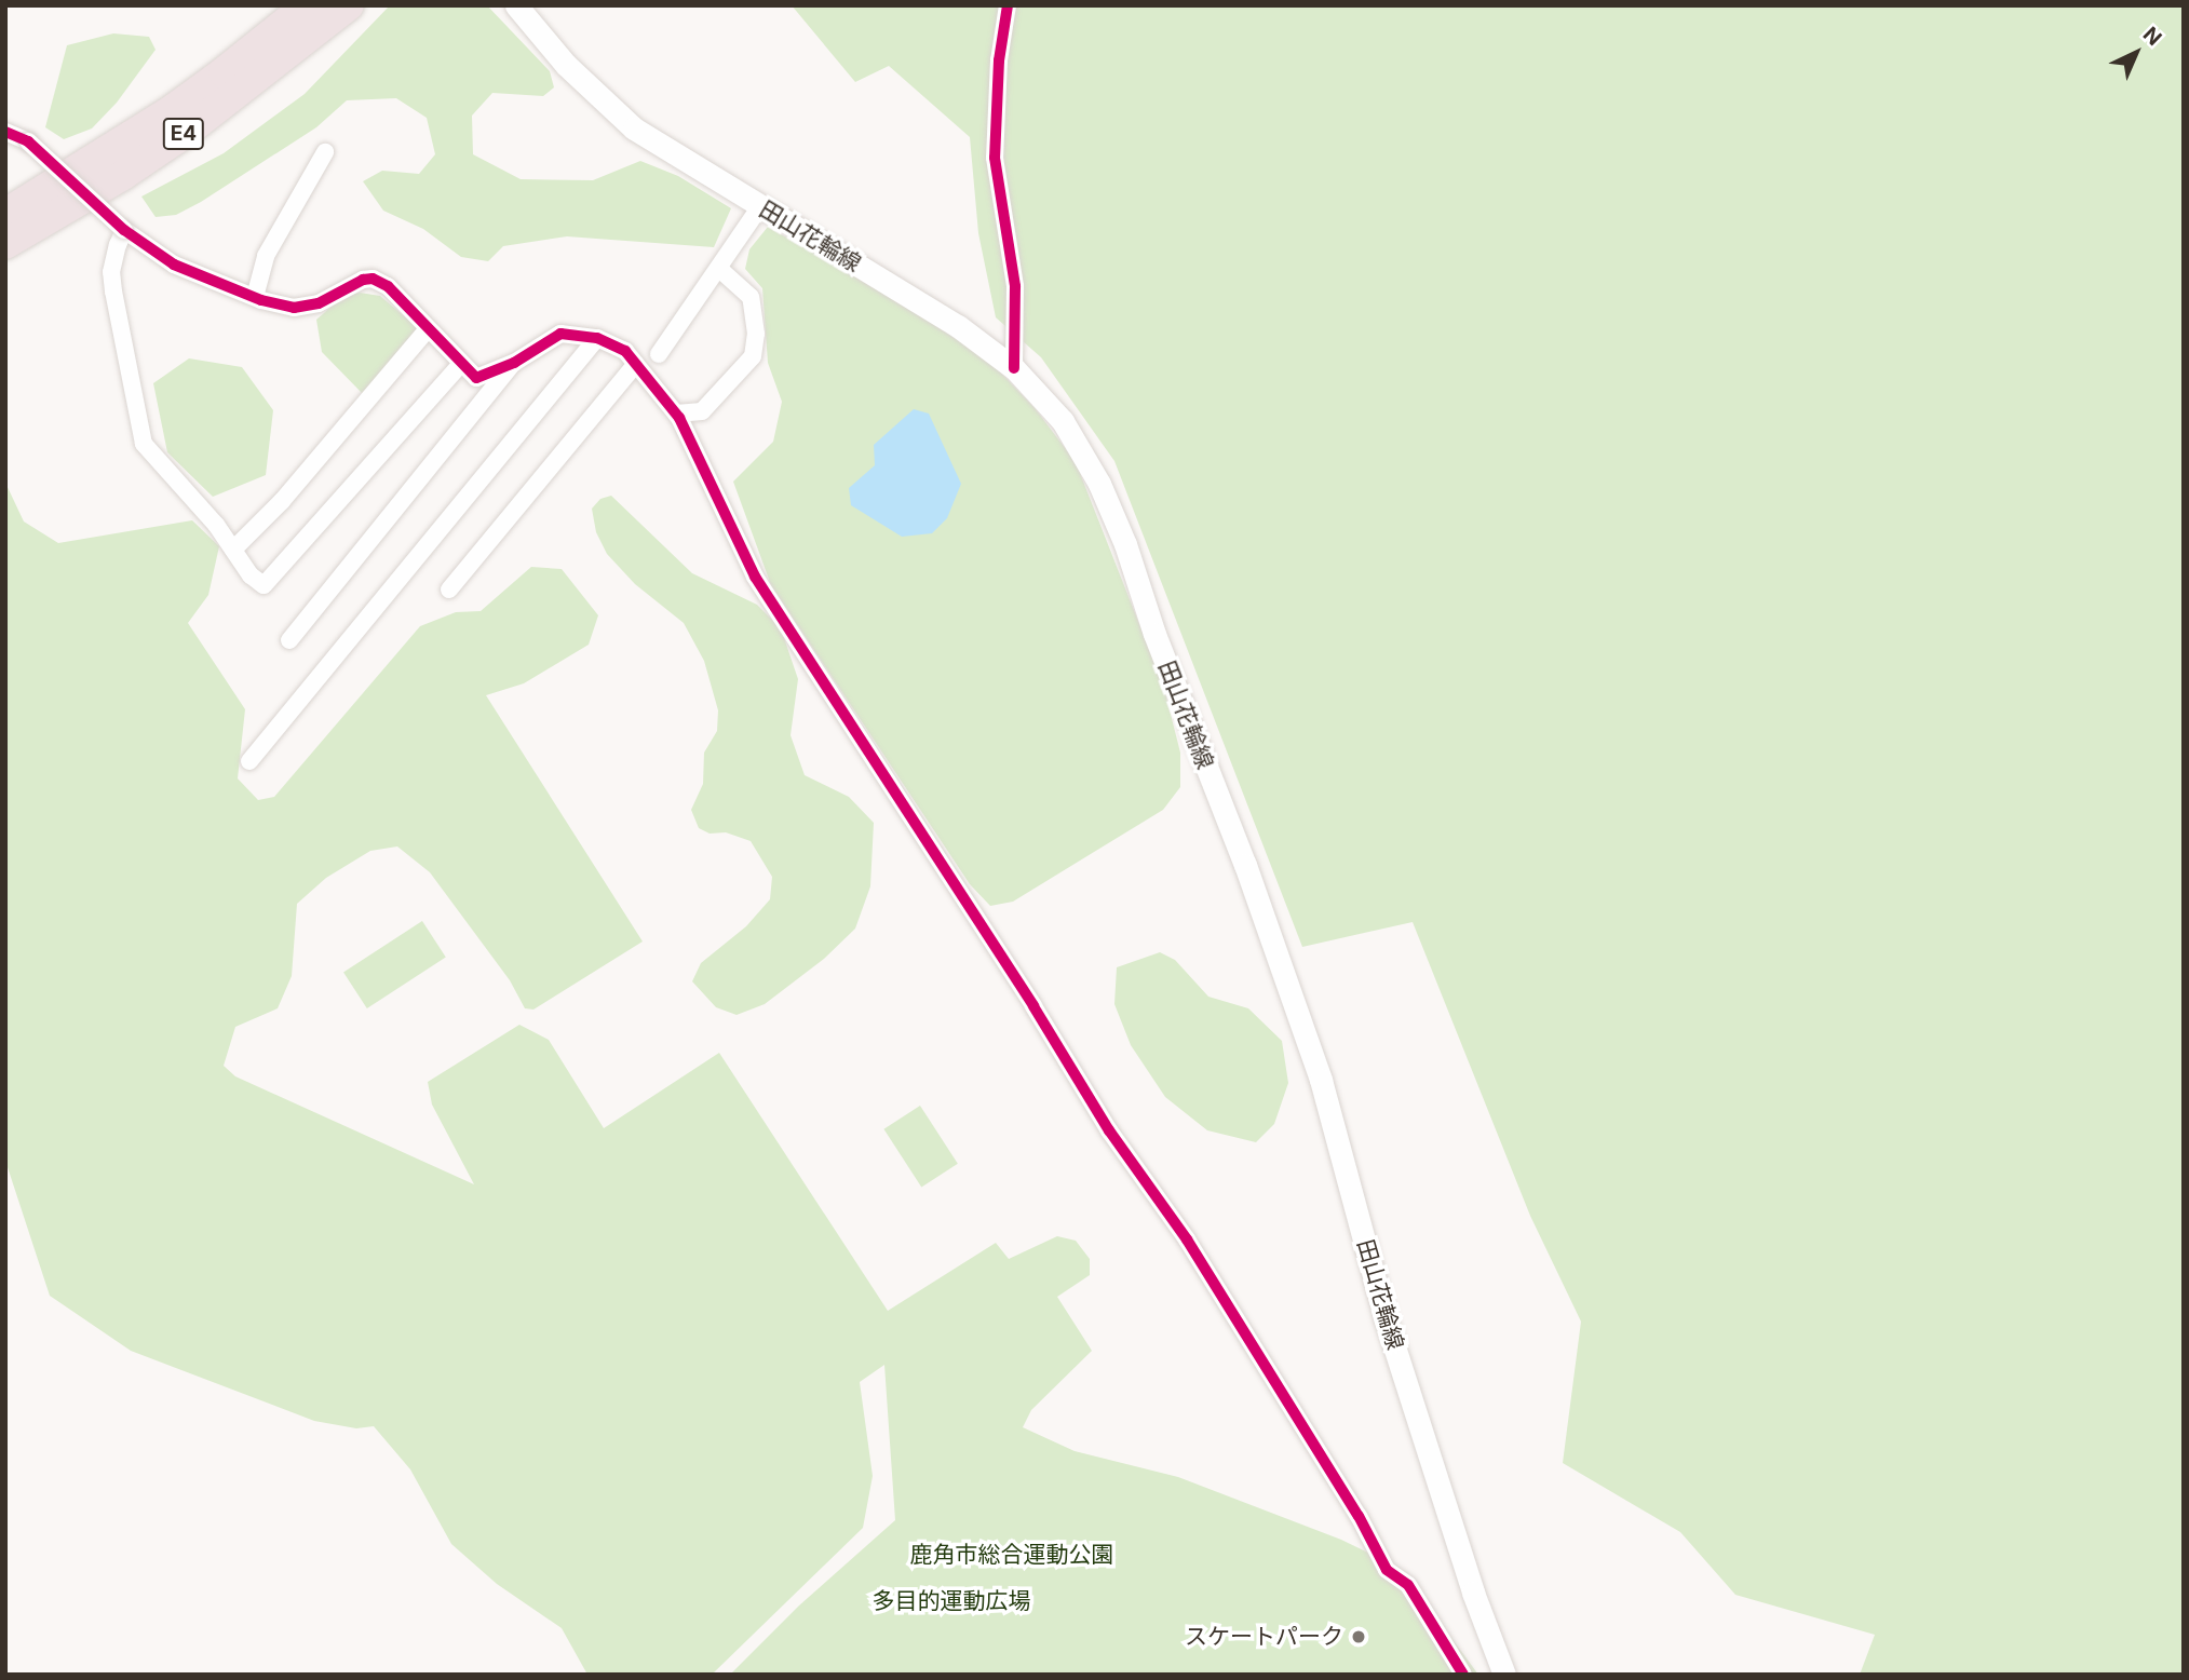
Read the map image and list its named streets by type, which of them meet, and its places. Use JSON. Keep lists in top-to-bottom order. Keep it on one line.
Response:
{"streets":{"highway":["E4"],"main road":["田山花輪線"]},"parks":["鹿角市総合運動公園","多目的運動広場"],"places":["スケートパーク"],"north":"top right"}
